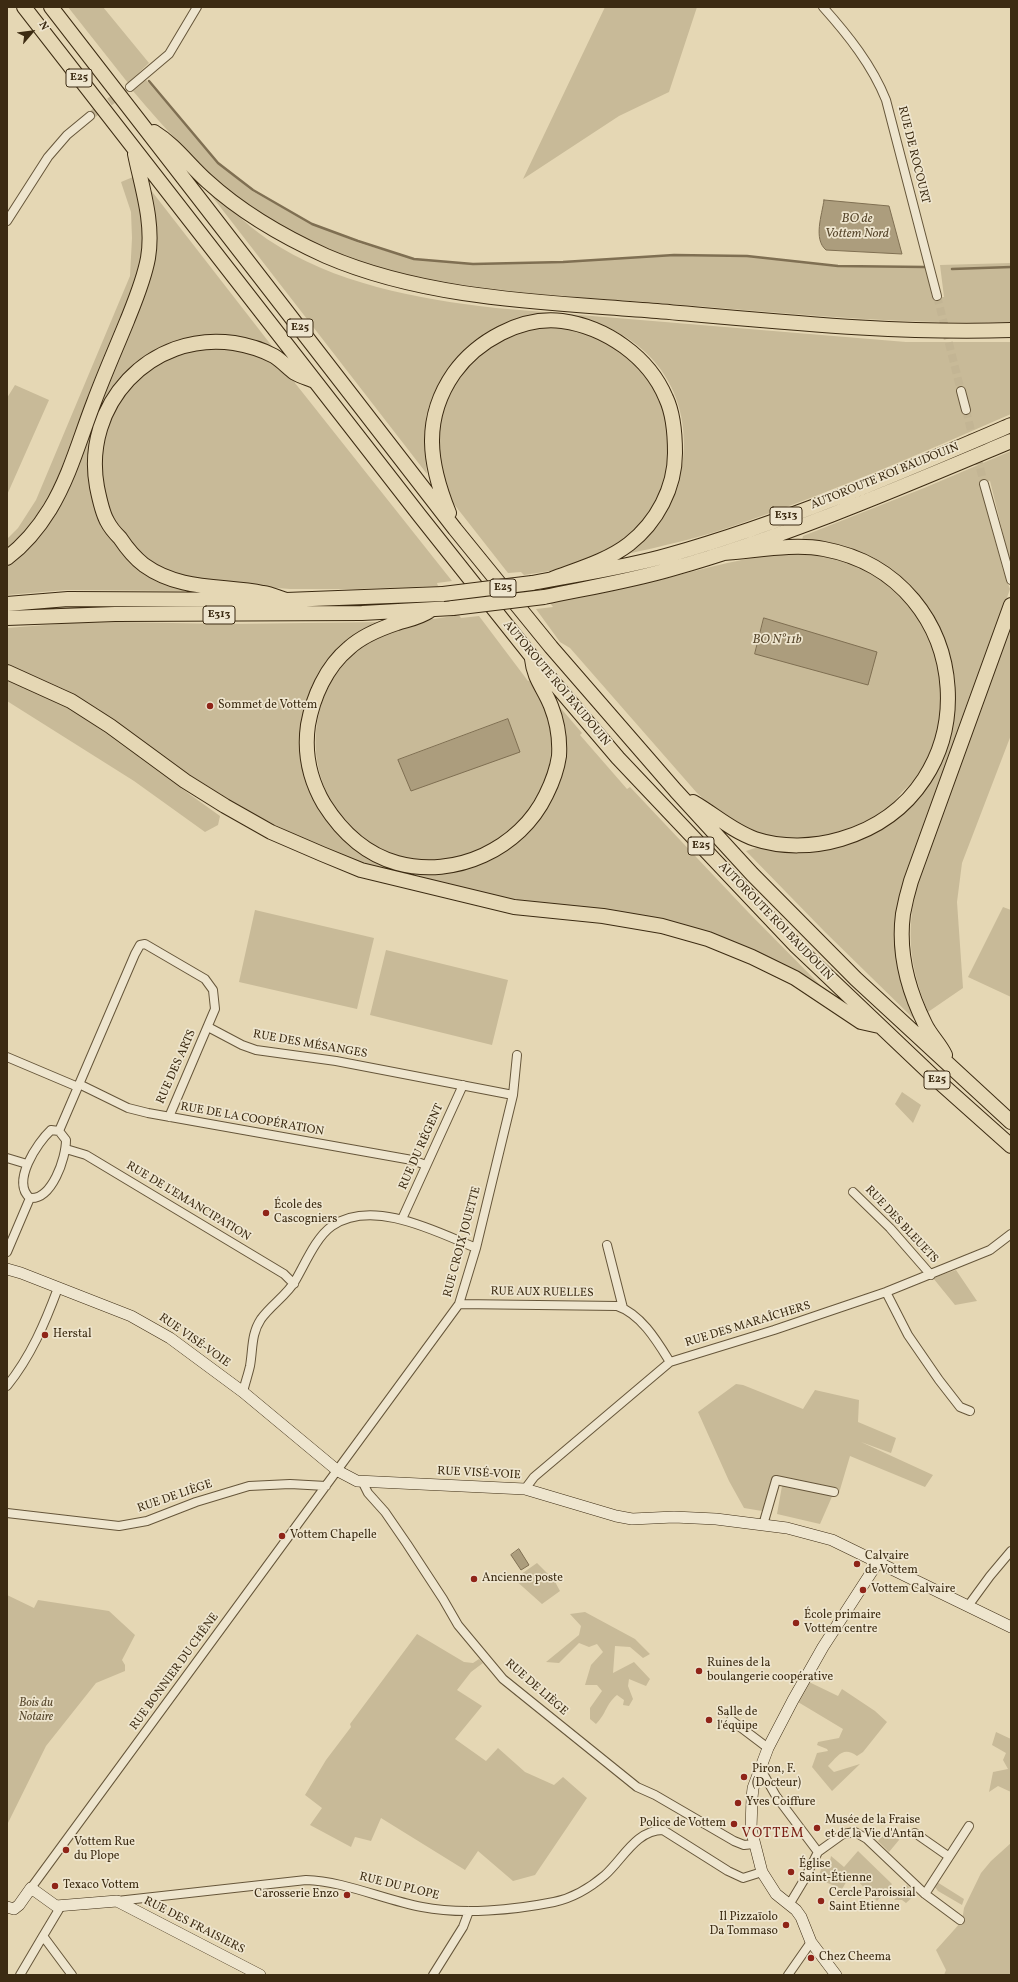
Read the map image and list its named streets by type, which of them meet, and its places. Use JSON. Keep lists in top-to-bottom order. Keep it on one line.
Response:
{"streets":{"highway":["E25","AUTOROUTE ROI BAUDOUIN","E313"],"street":["RUE DE ROCOURT","RUE DES MÉSANGES","RUE DES ARTS","RUE DE LA COOPÉRATION","RUE DU RÉGENT","RUE DE L'EMANCIPATION","RUE DES BLEUETS","RUE CROIX JOUETTE","RUE AUX RUELLES","RUE DES MARAÎCHERS","RUE VISÉ-VOIE","RUE DE LIÈGE","RUE BONNIER DU CHÊNE","RUE DU PLOPE","RUE DES FRAISIERS"]},"crossings":[["E25","AUTOROUTE ROI BAUDOUIN"],["AUTOROUTE ROI BAUDOUIN","E313"],["RUE DES MÉSANGES","RUE DES ARTS"],["RUE DES MÉSANGES","RUE DU RÉGENT"],["RUE DES MÉSANGES","RUE CROIX JOUETTE"],["RUE DES ARTS","RUE DE LA COOPÉRATION"],["RUE DE LA COOPÉRATION","RUE DU RÉGENT"],["RUE DES BLEUETS","RUE DES MARAÎCHERS"],["RUE CROIX JOUETTE","RUE AUX RUELLES"],["RUE CROIX JOUETTE","RUE VISÉ-VOIE"],["RUE CROIX JOUETTE","RUE BONNIER DU CHÊNE"],["RUE DES MARAÎCHERS","RUE VISÉ-VOIE"],["RUE VISÉ-VOIE","RUE DE LIÈGE"],["RUE VISÉ-VOIE","RUE BONNIER DU CHÊNE"],["RUE DE LIÈGE","RUE BONNIER DU CHÊNE"],["RUE DU PLOPE","RUE DES FRAISIERS"]],"districts":["VOTTEM"],"water":["BO de Vottem Nord","BO N°11b"],"parks":["Bois du Notaire"],"places":["Sommet de Vottem","École des Cascogniers","Herstal","Vottem Chapelle","Calvaire de Vottem","Ancienne poste","Vottem Calvaire","École primaire Vottem centre","Ruines de la boulangerie coopérative","Salle de l'équipe","Piron, F. (Docteur)","Yves Coiffure","Police de Vottem","Musée de la Fraise et de la Vie d'Antan","Vottem Rue du Plope","Église Saint-Étienne","Texaco Vottem","Carosserie Enzo","Cercle Paroissial Saint Etienne","Il Pizzaïolo Da Tommaso","Chez Cheema"],"north":"top right"}
